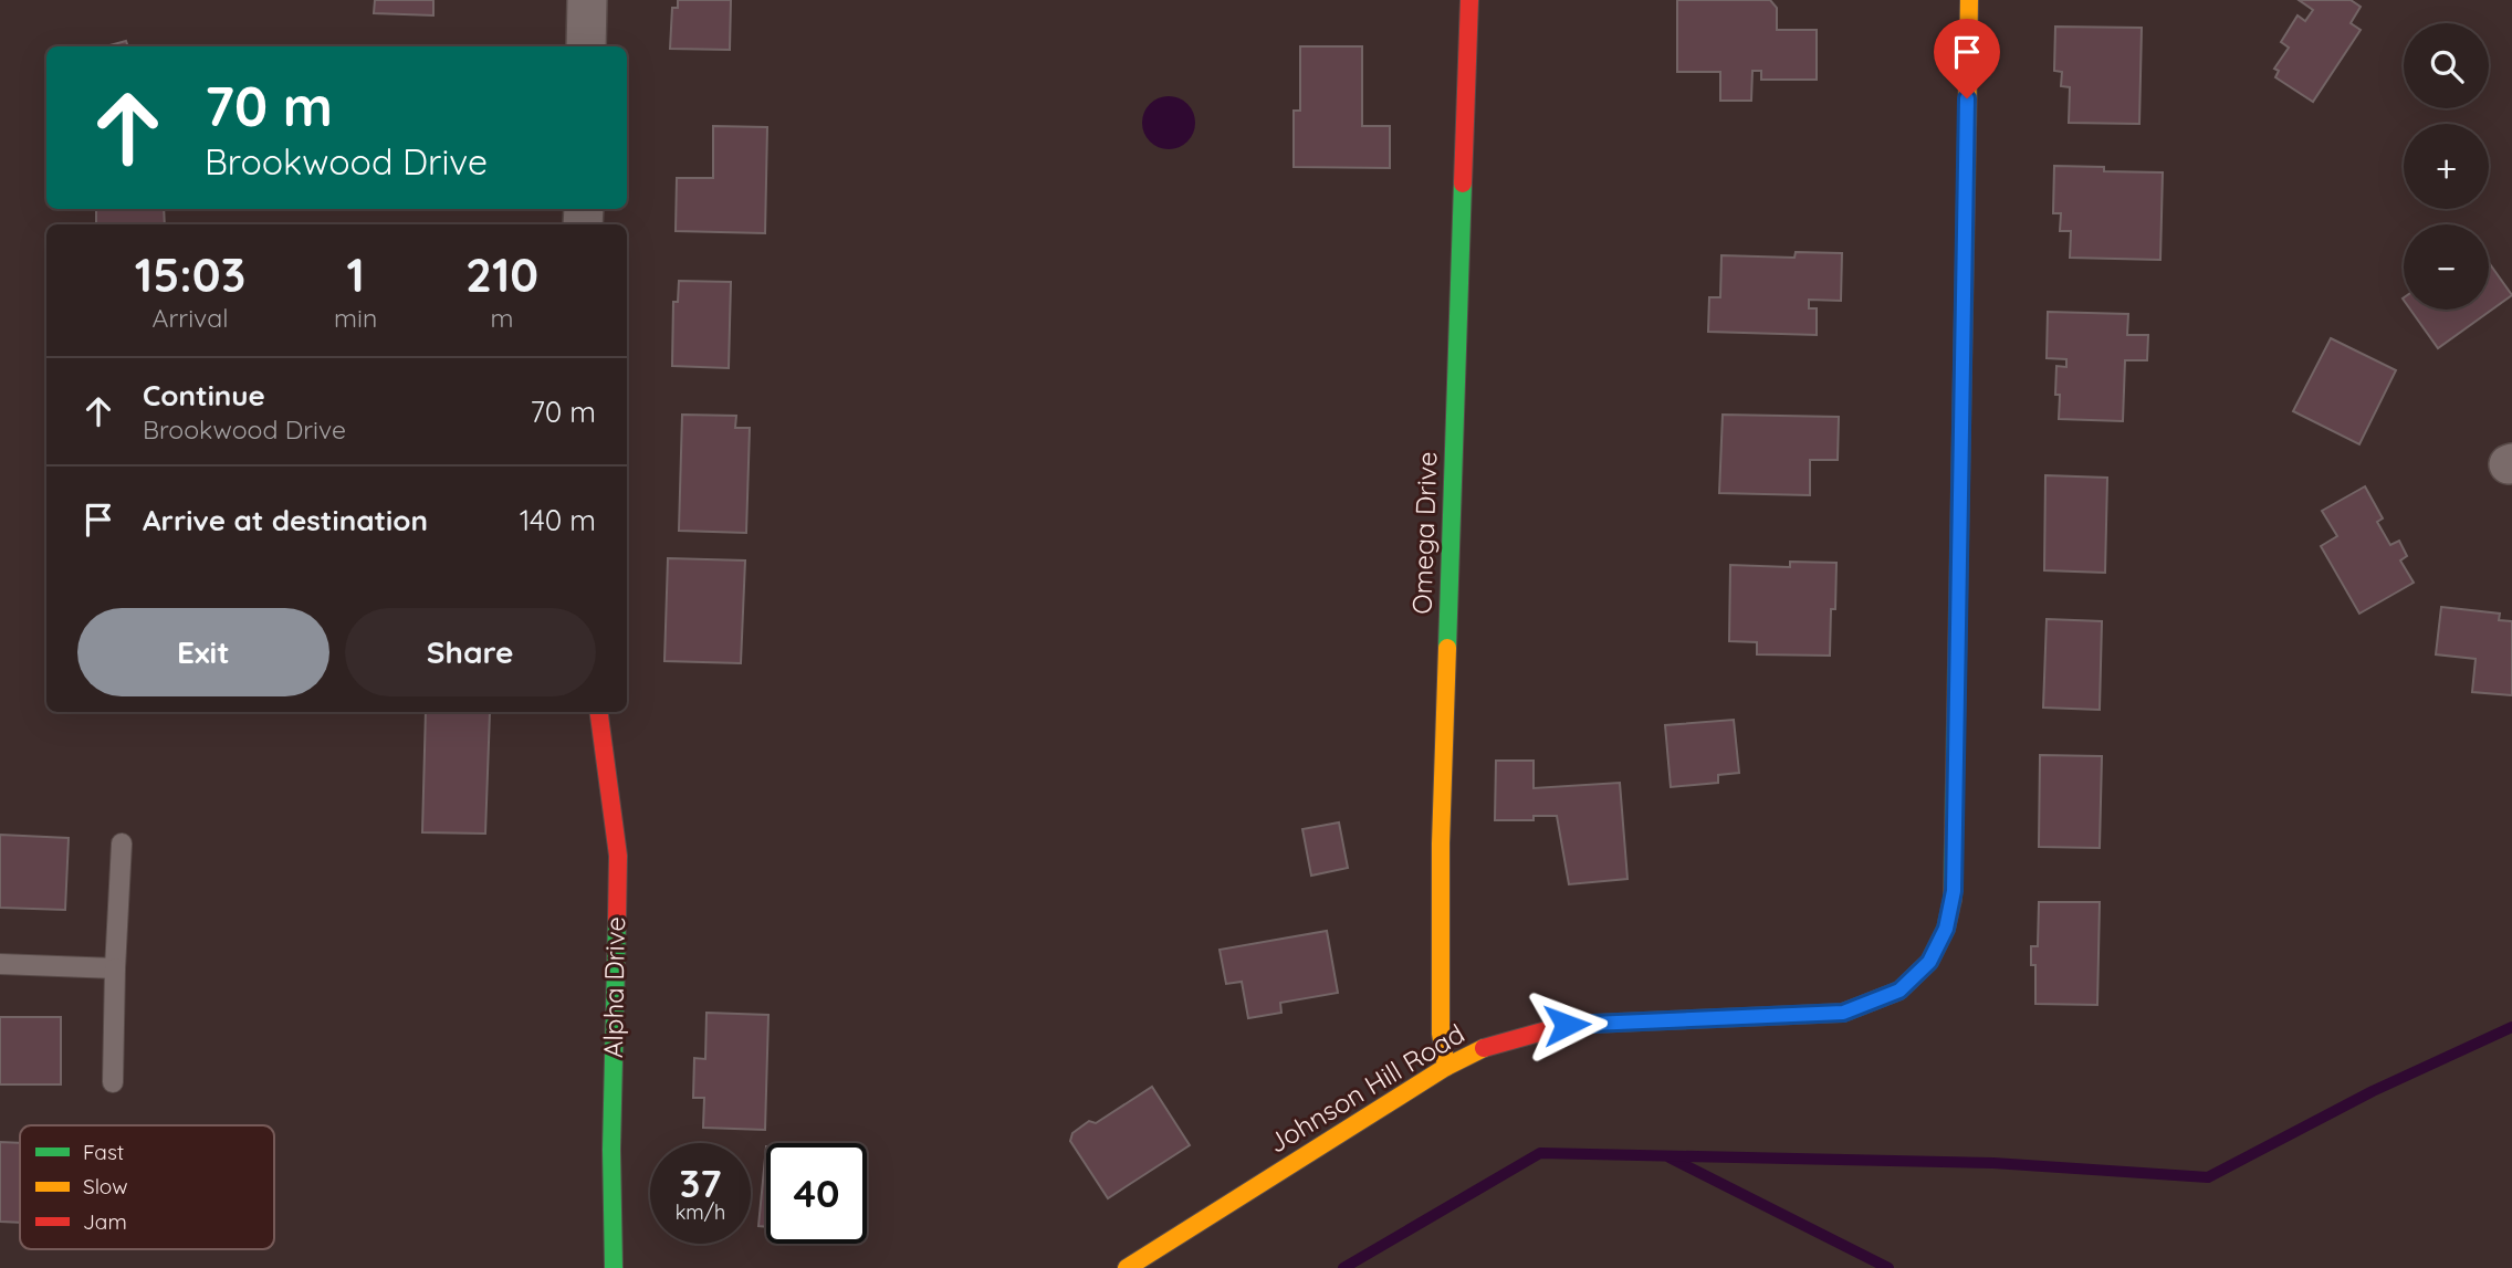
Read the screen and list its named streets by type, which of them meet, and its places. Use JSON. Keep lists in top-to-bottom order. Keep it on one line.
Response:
{"streets":{"street":["Omega Drive","Alpha Drive","Johnson Hill Road"]},"crossings":[["Omega Drive","Johnson Hill Road"]],"legend":["Fast","Slow","Jam"],"page":{"map_buttons":["+","−"],"turn":["70 m","Brookwood Drive"],"eta":["15:03","Arrival","1","min","210","m"],"list":[{"name":"Continue","note":"Brookwood Drive","value":"70 m"},{"name":"Arrive at destination","value":"140 m"}],"buttons":["Exit","Share"],"speed":"37 km/h","limit":"40"}}
